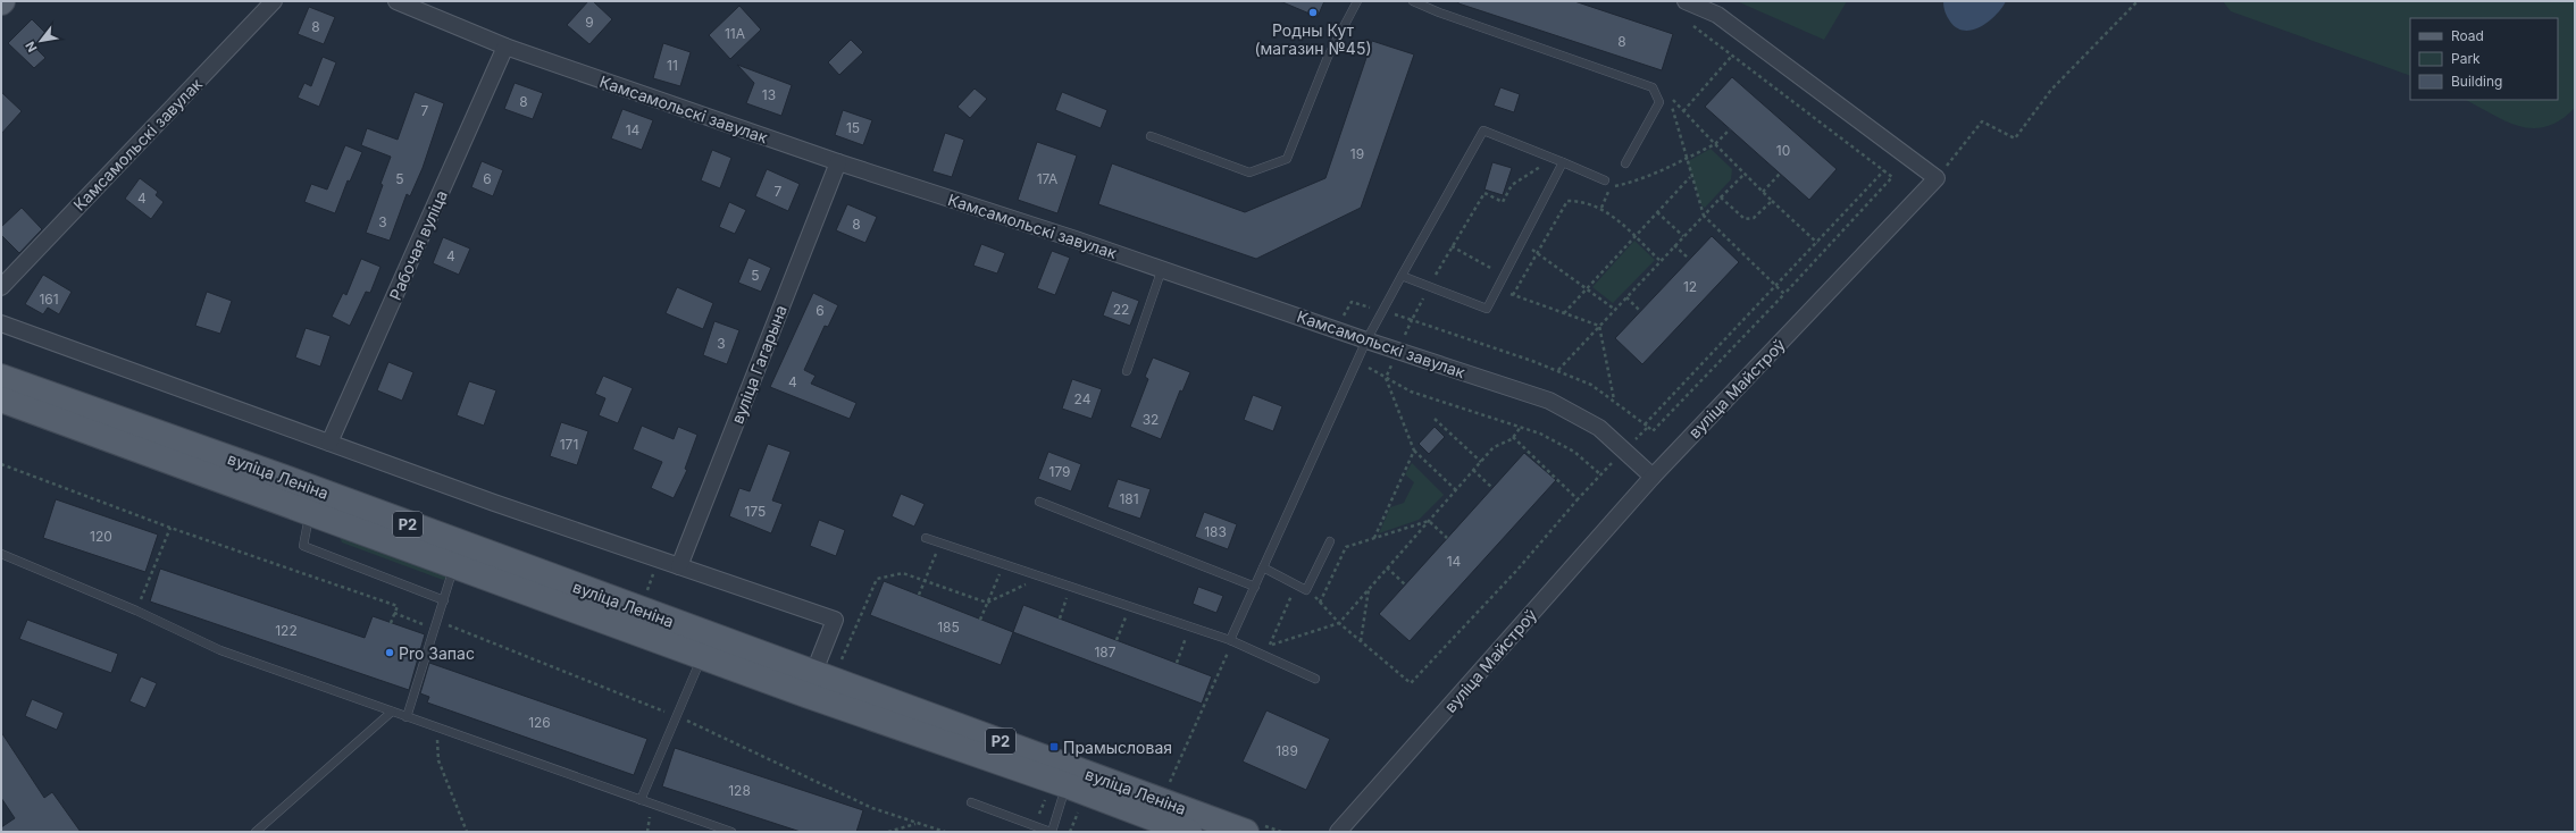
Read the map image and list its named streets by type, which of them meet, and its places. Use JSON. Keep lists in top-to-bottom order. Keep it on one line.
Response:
{"streets":{"main road":["вуліца Леніна","Р2"],"street":["Камсамольскі завулак","Рабочая вуліца","вуліца Гагарына","вуліца Майстроў"]},"crossings":[["Камсамольскі завулак","Рабочая вуліца"],["Камсамольскі завулак","вуліца Гагарына"],["Камсамольскі завулак","вуліца Майстроў"]],"places":{"other":["Родны Кут (магазин №45)","Pro Запас"],"transit":["Прамысловая"]},"house_numbers":["9","8","11А","8","11","13","8","7","15","14","10","19","5","6","17А","7","4","3","8","4","5","12","161","22","6","3","4","24","32","171","179","181","175","183","120","14","185","122","187","126","189","128"],"legend":["Road","Park","Building"],"north":"bottom left"}
